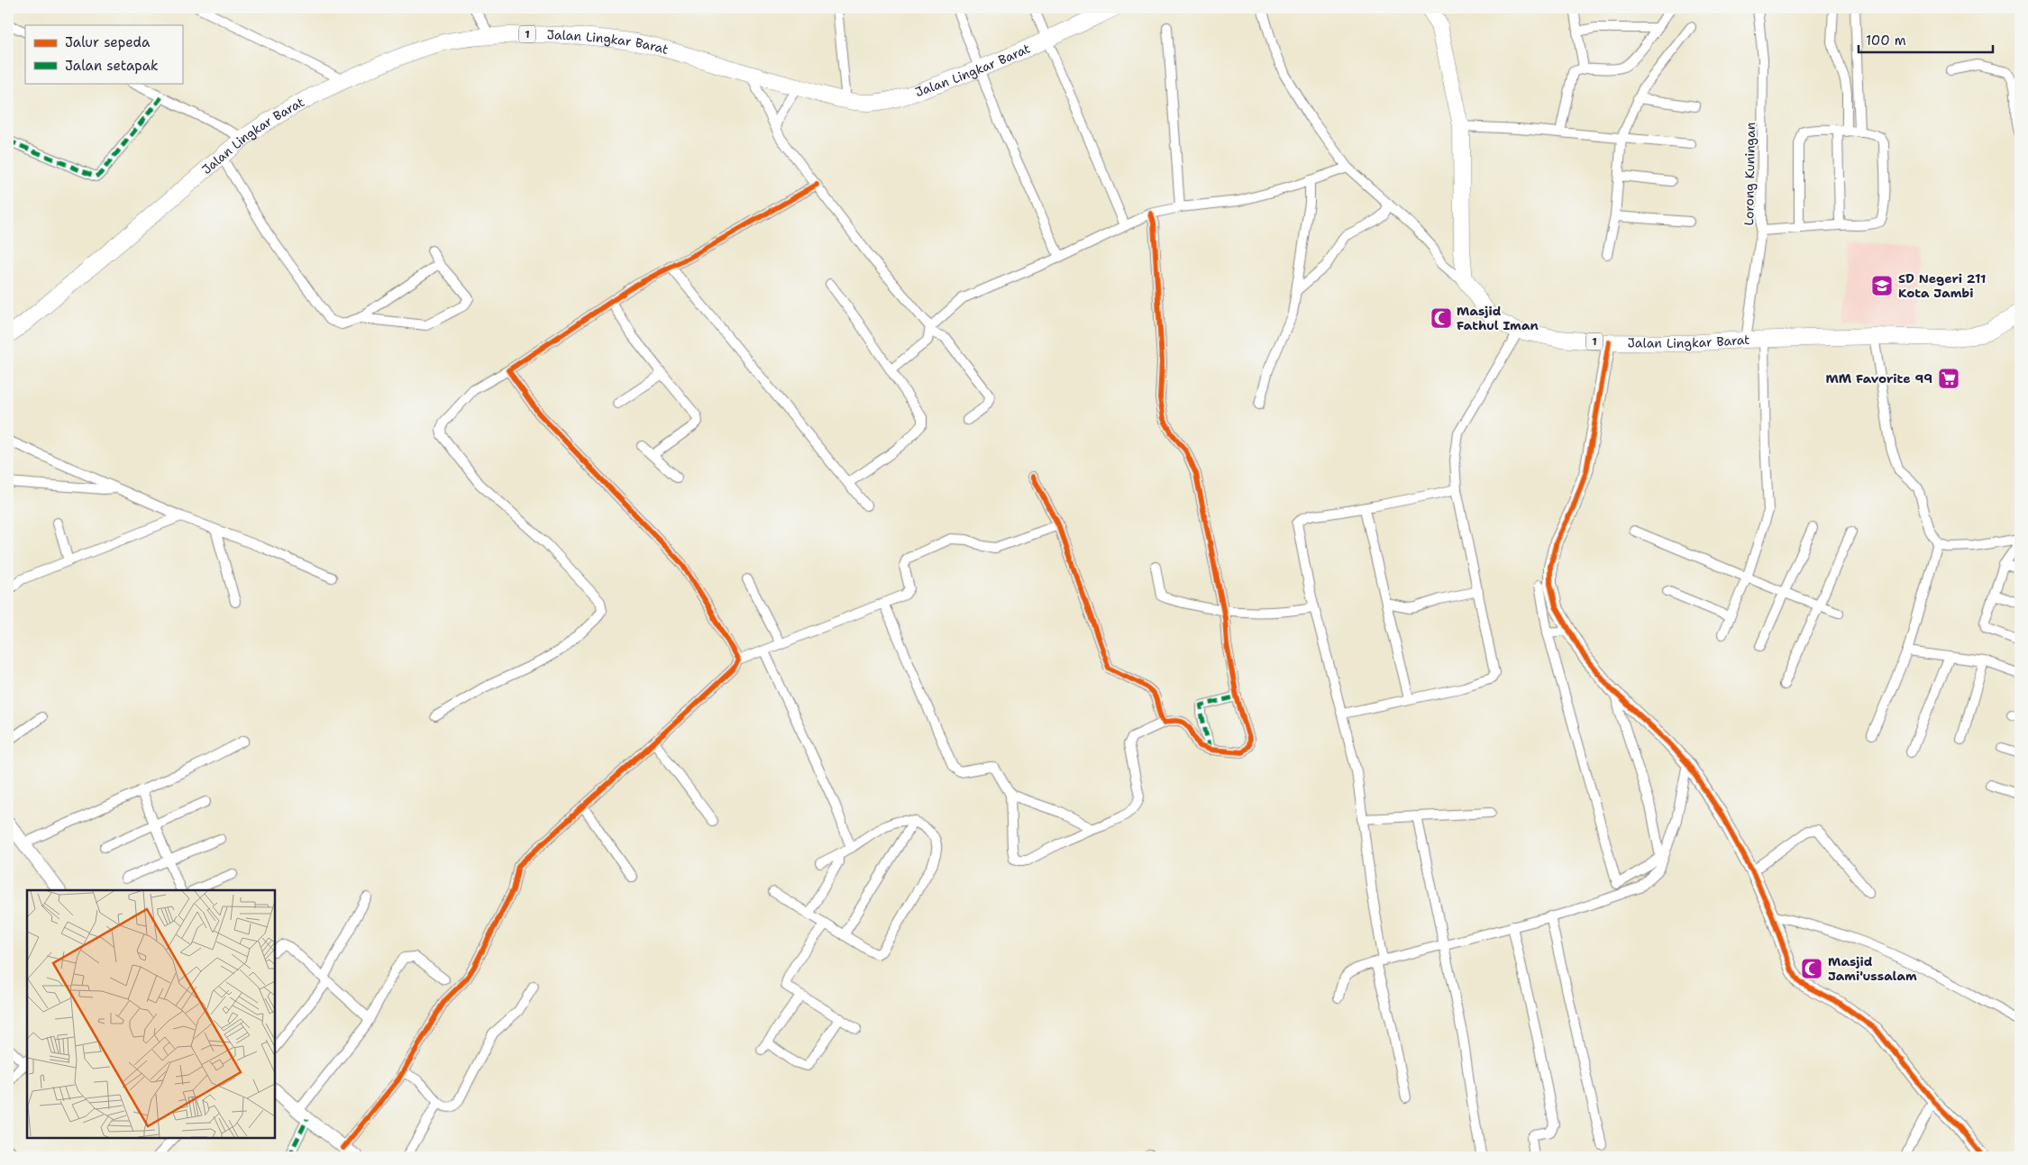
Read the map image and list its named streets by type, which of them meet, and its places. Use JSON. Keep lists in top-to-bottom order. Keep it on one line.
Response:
{"streets":{"highway":["1","Jalan Lingkar Barat"],"street":["Lorong Kuningan"]},"crossings":[["Jalan Lingkar Barat","Lorong Kuningan"]],"places":{"school or university":["SD Negeri 211 Kota Jambi"],"mosque":["Masjid Fathul Iman","Masjid Jami'ussalam"],"supermarket":["MM Favorite 99"]},"legend":["Jalur sepeda","Jalan setapak"],"scale_bar":"100 m"}
